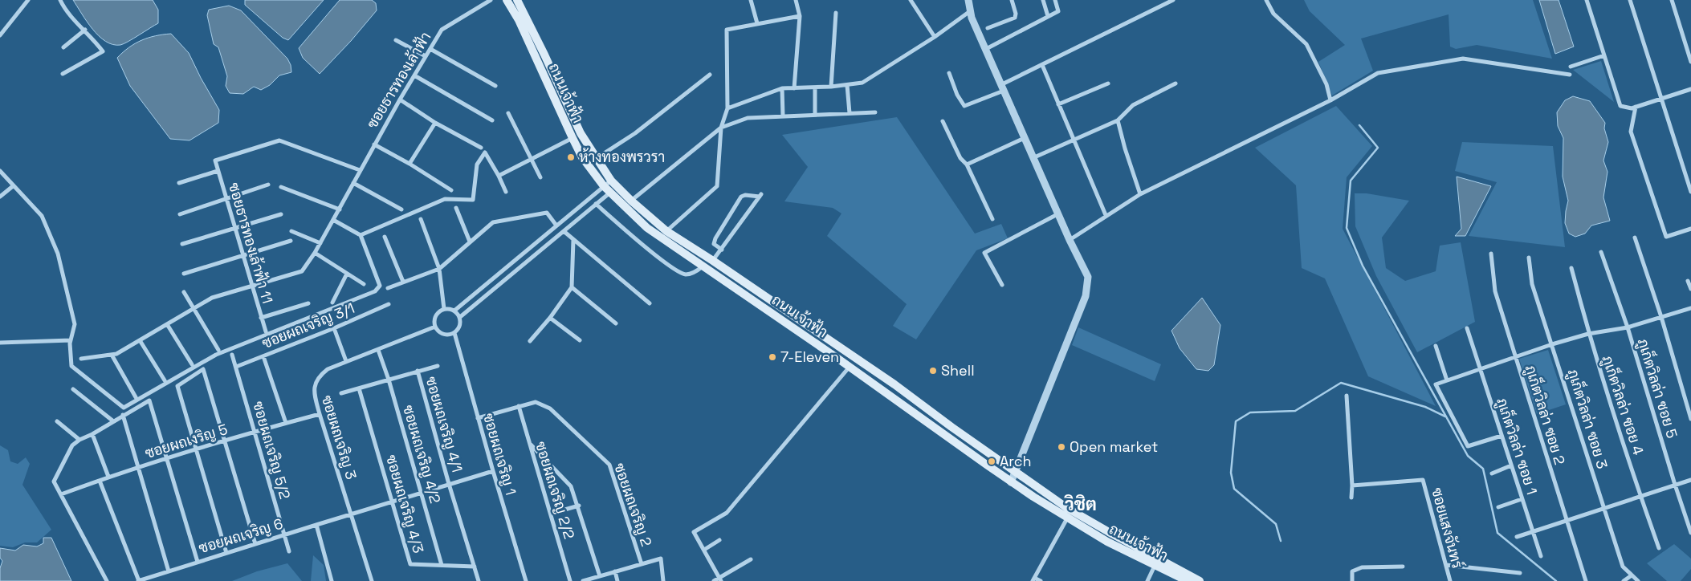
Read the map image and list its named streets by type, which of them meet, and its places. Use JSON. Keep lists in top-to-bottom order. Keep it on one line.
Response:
{"streets":{"main road":["ถนนเจ้าฟ้า"],"street":["ซอยธารทองเล้าฟ้า","ซอยธารทองเล้าฟ้า 11","ซอยผถเจริญ 3/1","ภูเก็ตวิลล่า ซอย 5","ภูเก็ตวิลล่า ซอย 4","ภูเก็ตวิลล่า ซอย 2","ภูเก็ตวิลล่า ซอย 3","ซอยผถเจริญ 4/1","ซอยผถเจริญ 3","ซอยผถเงริญ 5","ภูเก็ตวิลล่า ซอย 1","ซอยผถเจริญ 5/2","ซอยผถเจริญ 4/2","ซอยผถเจริญ 1","ซอยผถเจริญ 2/2","ซอยผถเจริญ 4/3","ซอยผถเจริญ 2","ซอยแสงจันทร์","ซอยผถเจริญ 6"]},"crossings":[["ซอยธารทองเล้าฟ้า","ซอยธารทองเล้าฟ้า 11"],["ซอยผถเจริญ 3/1","ซอยผถเจริญ 5/2"],["ซอยผถเจริญ 4/1","ซอยผถเจริญ 3"],["ซอยผถเจริญ 4/1","ซอยผถเจริญ 4/2"],["ซอยผถเจริญ 4/1","ซอยผถเจริญ 1"],["ซอยผถเจริญ 4/1","ซอยผถเจริญ 4/3"],["ซอยผถเจริญ 4/1","ซอยผถเจริญ 6"],["ซอยผถเจริญ 3","ซอยผถเงริญ 5"],["ซอยผถเจริญ 3","ซอยผถเจริญ 4/2"],["ซอยผถเจริญ 3","ซอยผถเจริญ 1"],["ซอยผถเจริญ 3","ซอยผถเจริญ 6"],["ซอยผถเงริญ 5","ซอยผถเจริญ 5/2"],["ซอยผถเจริญ 5/2","ซอยผถเจริญ 6"],["ซอยผถเจริญ 4/2","ซอยผถเจริญ 4/3"],["ซอยผถเจริญ 1","ซอยผถเจริญ 2"],["ซอยผถเจริญ 2/2","ซอยผถเจริญ 2"]],"districts":["วิชิต"],"places":["ห้างทองพรวรา","7-Eleven","Shell","Open market","Arch"]}
